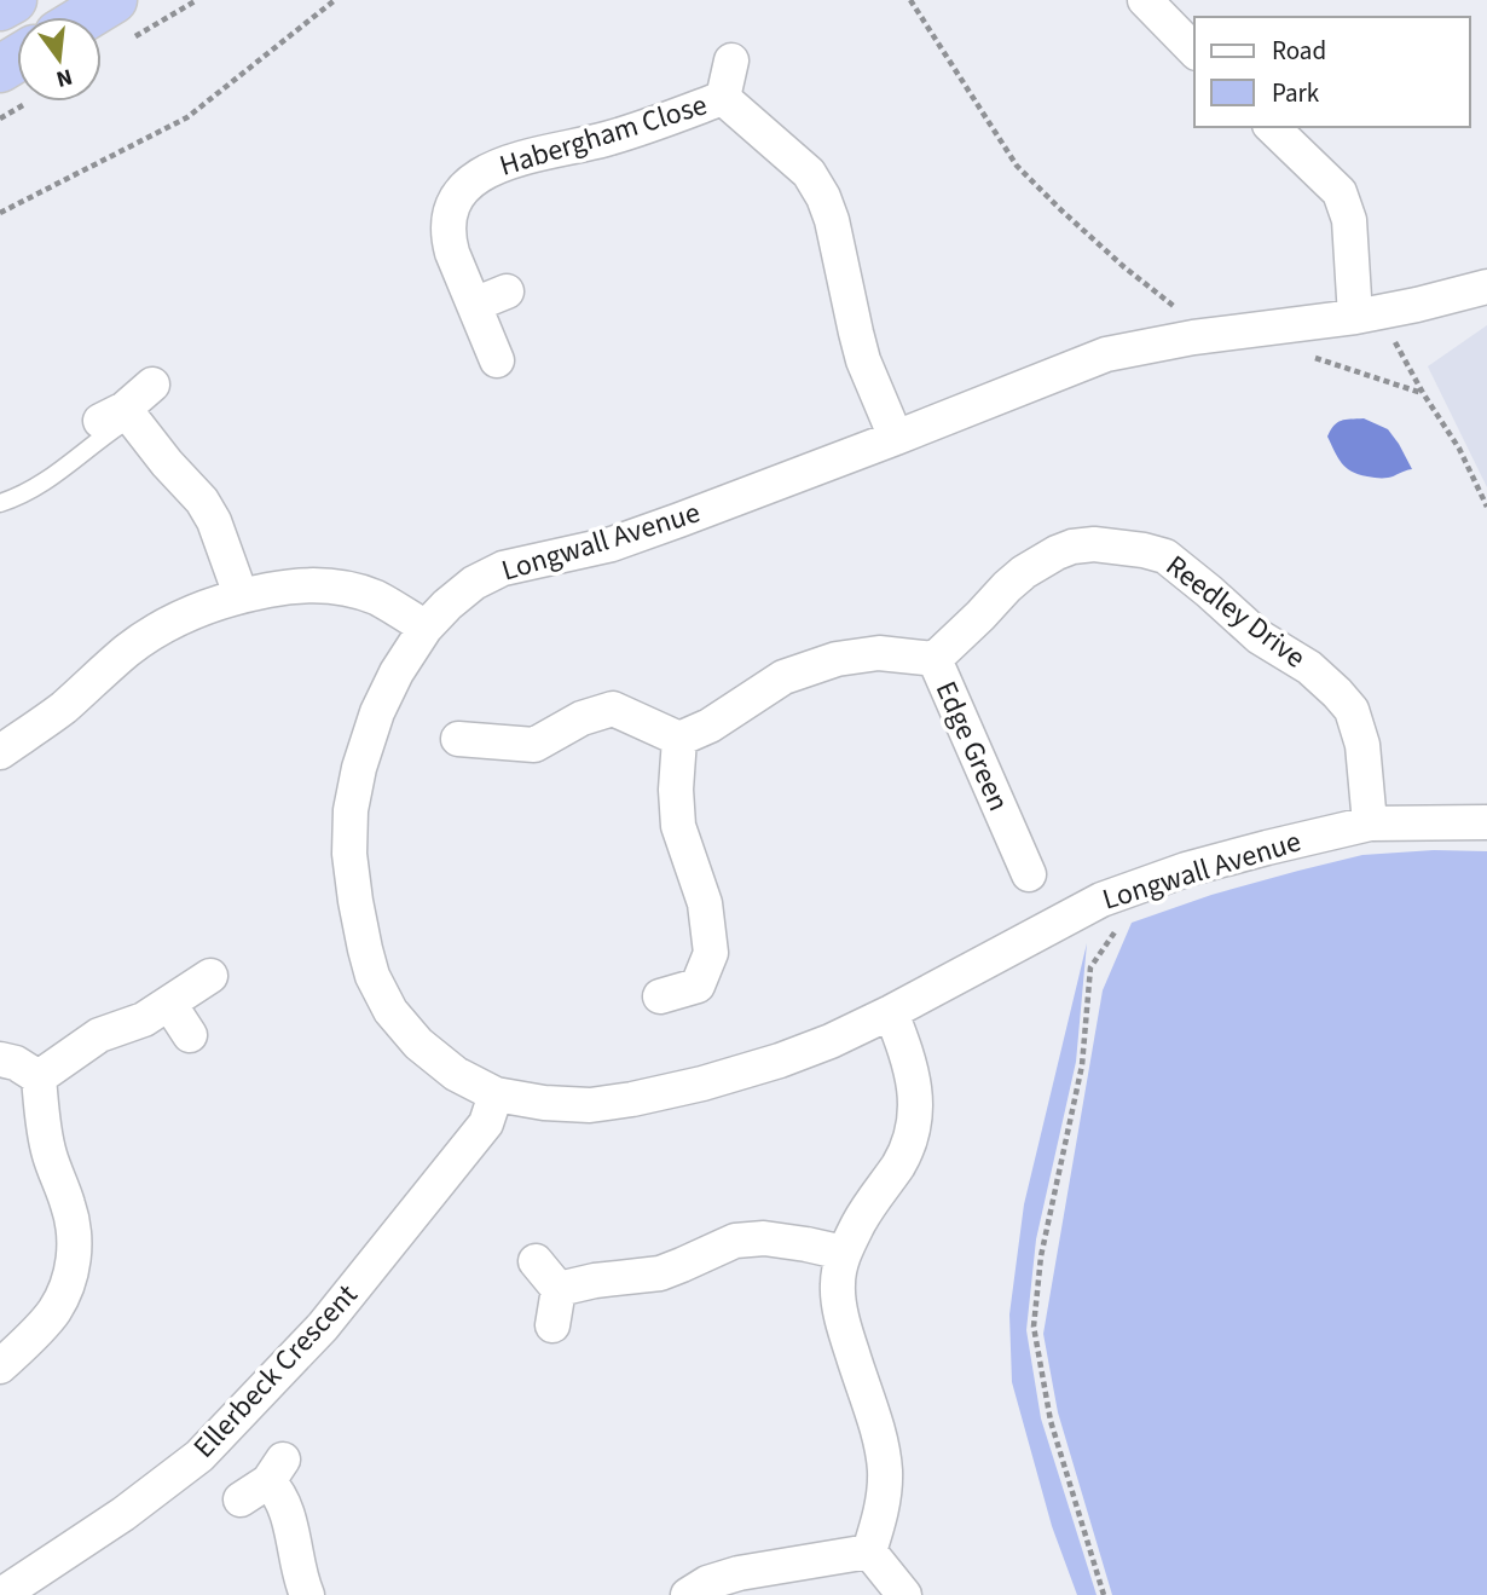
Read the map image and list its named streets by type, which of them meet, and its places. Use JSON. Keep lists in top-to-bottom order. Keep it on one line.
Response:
{"streets":{"street":["Habergham Close","Longwall Avenue","Reedley Drive","Edge Green","Ellerbeck Crescent"]},"crossings":[["Habergham Close","Longwall Avenue"],["Longwall Avenue","Reedley Drive"],["Longwall Avenue","Ellerbeck Crescent"],["Reedley Drive","Edge Green"]],"legend":["Road","Park"],"north":"bottom"}
